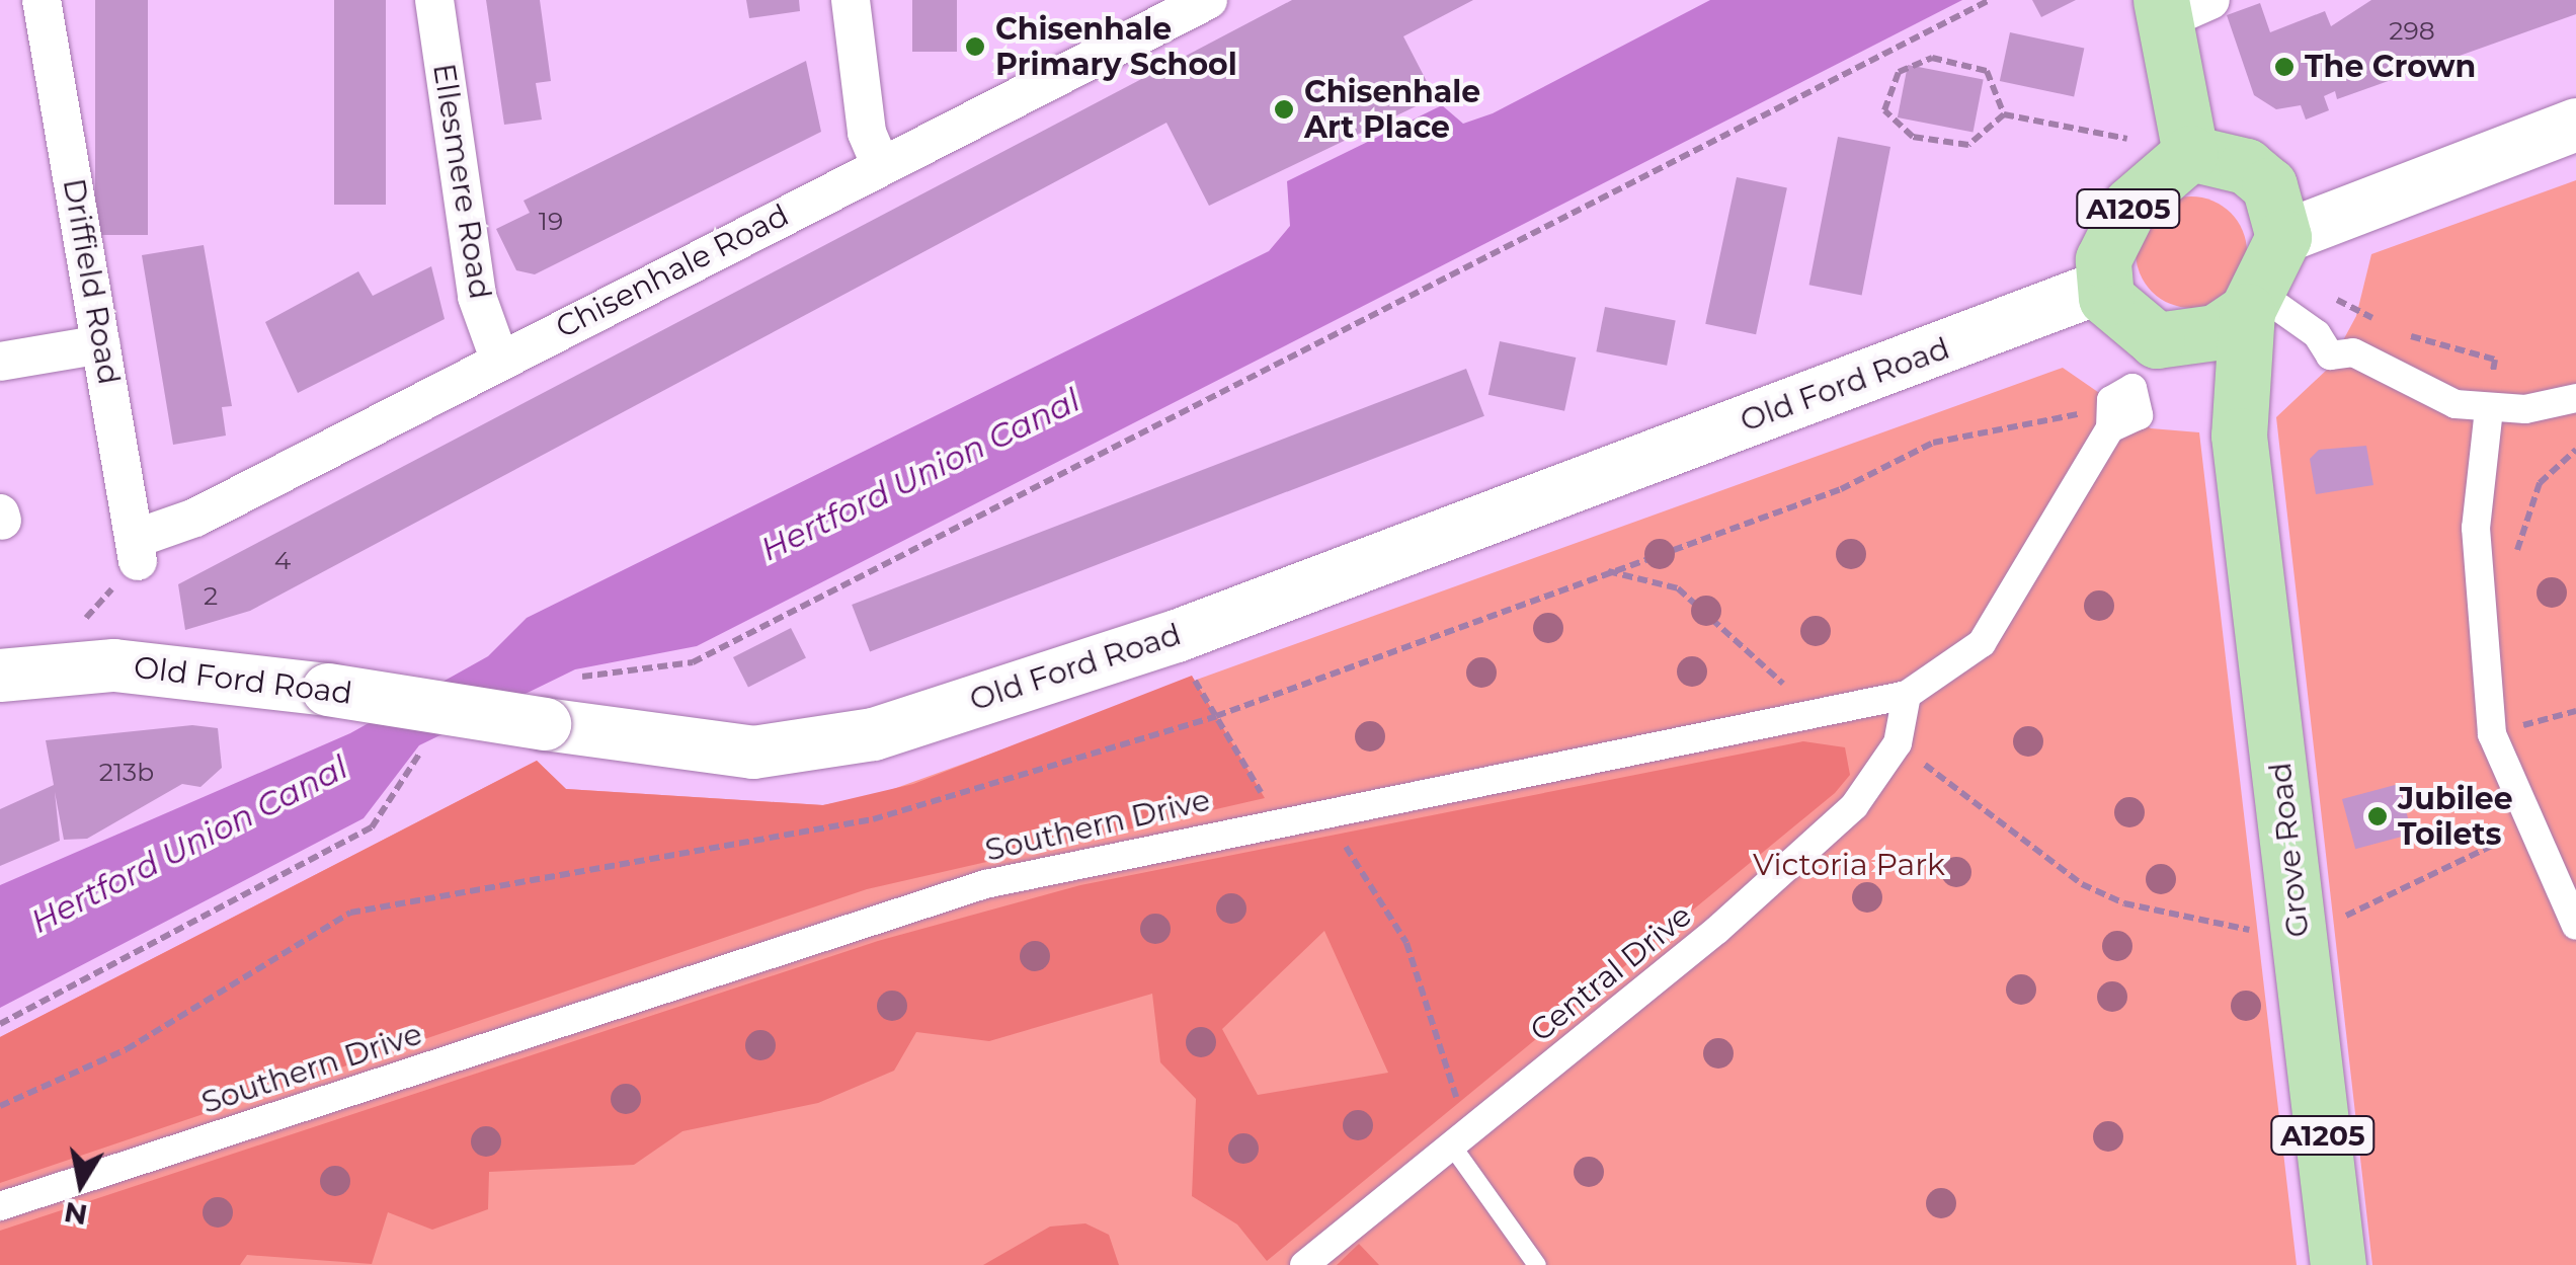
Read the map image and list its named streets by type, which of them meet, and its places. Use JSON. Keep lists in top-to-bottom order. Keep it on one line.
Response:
{"streets":{"main road":["A1205","Old Ford Road","Grove Road"],"street":["Ellesmere Road","Chisenhale Road","Driffield Road","Southern Drive","Central Drive"]},"crossings":[["Ellesmere Road","Chisenhale Road"],["A1205","Old Ford Road"],["A1205","Grove Road"],["Chisenhale Road","Driffield Road"],["Old Ford Road","Grove Road"],["Southern Drive","Central Drive"]],"water":["Hertford Union Canal"],"parks":["Victoria Park"],"places":["Chisenhale Primary School","The Crown","Chisenhale Art Place","Jubilee Toilets"],"house_numbers":["298","19","4","2","213b"],"north":"bottom"}
